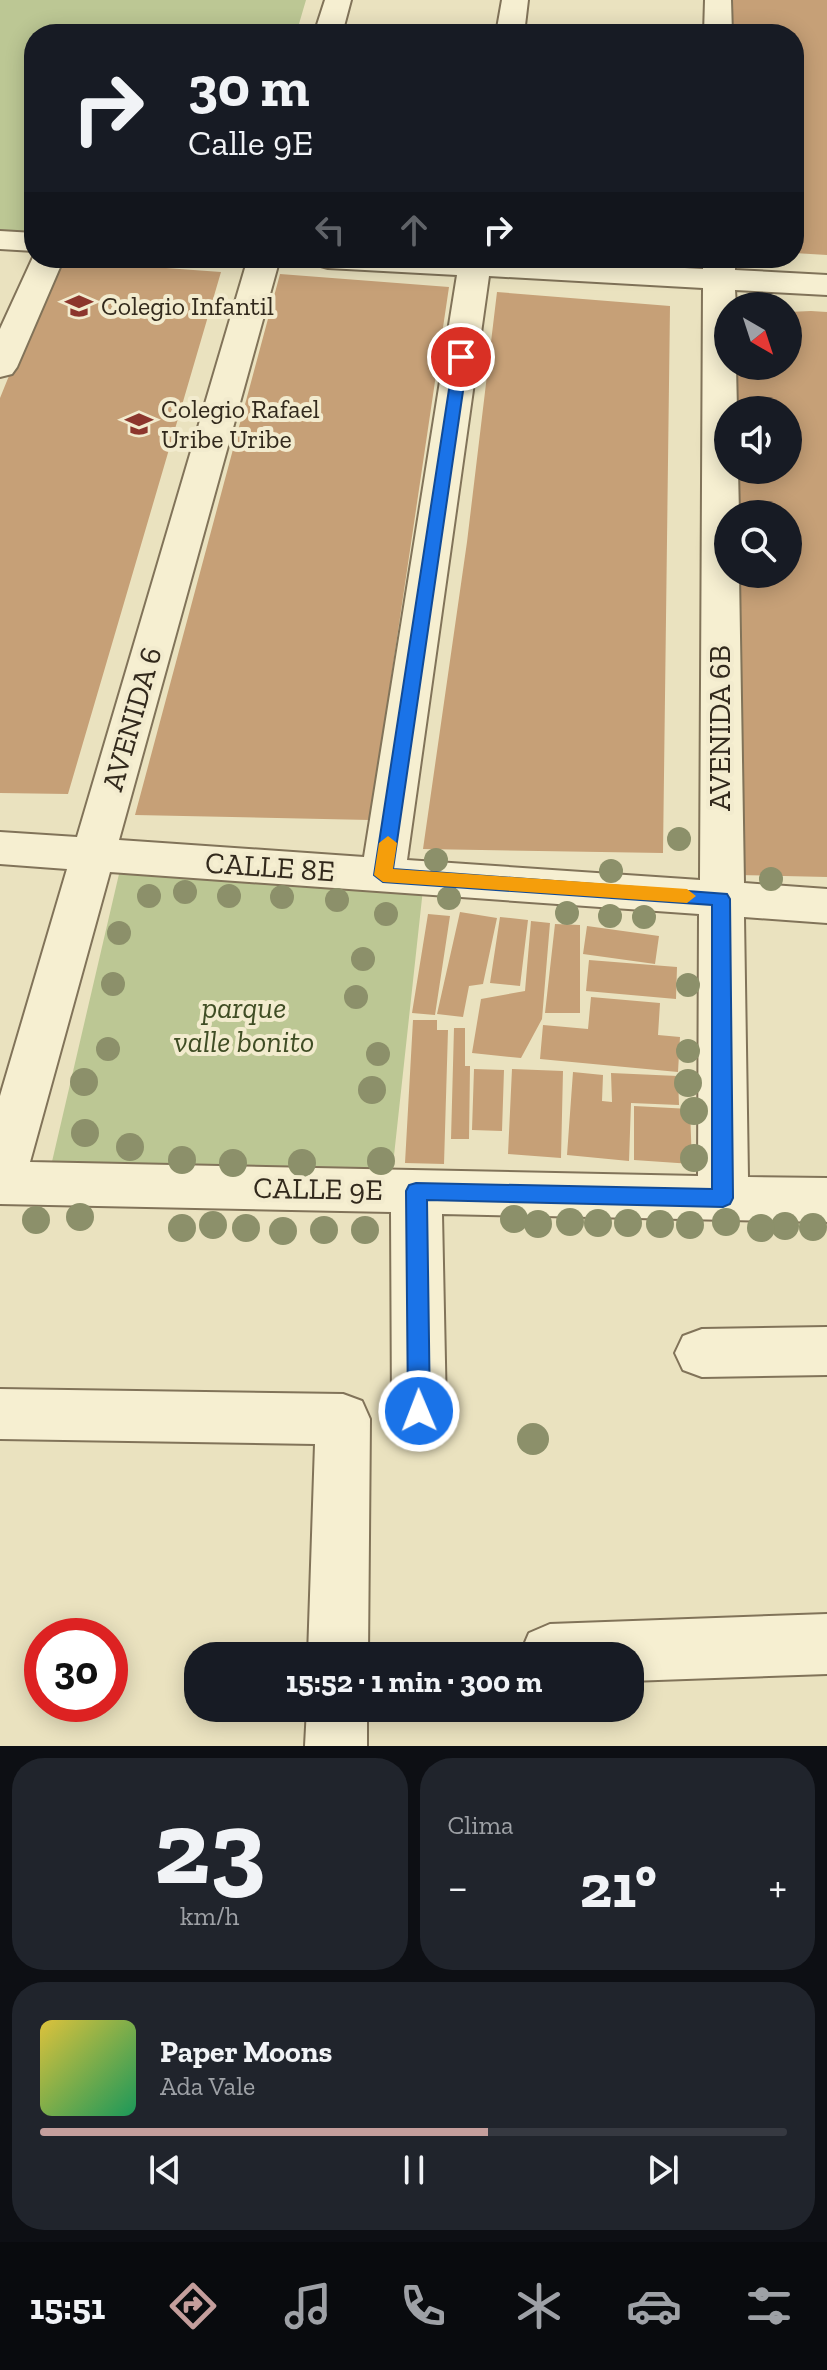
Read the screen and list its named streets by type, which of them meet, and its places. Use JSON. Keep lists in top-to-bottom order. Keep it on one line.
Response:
{"streets":{"street":["AVENIDA 6","AVENIDA 6B","CALLE 8E","CALLE 9E"]},"crossings":[["AVENIDA 6","CALLE 8E"],["AVENIDA 6","CALLE 9E"],["AVENIDA 6B","CALLE 8E"],["AVENIDA 6B","CALLE 9E"]],"parks":["parque valle bonito"],"places":{"school or university":["Colegio Infantil","Colegio Rafael Uribe Uribe"]},"north":"bottom right","page":{"turn":["30 m","Calle 9E"],"limit":"30","trip":"15:52 · 1 min · 300 m","tile":[["23","km/h"],"Clima"],"heat":["−","21°","+"],"song":["Paper Moons","Ada Vale"],"tabs":"15:51"}}
